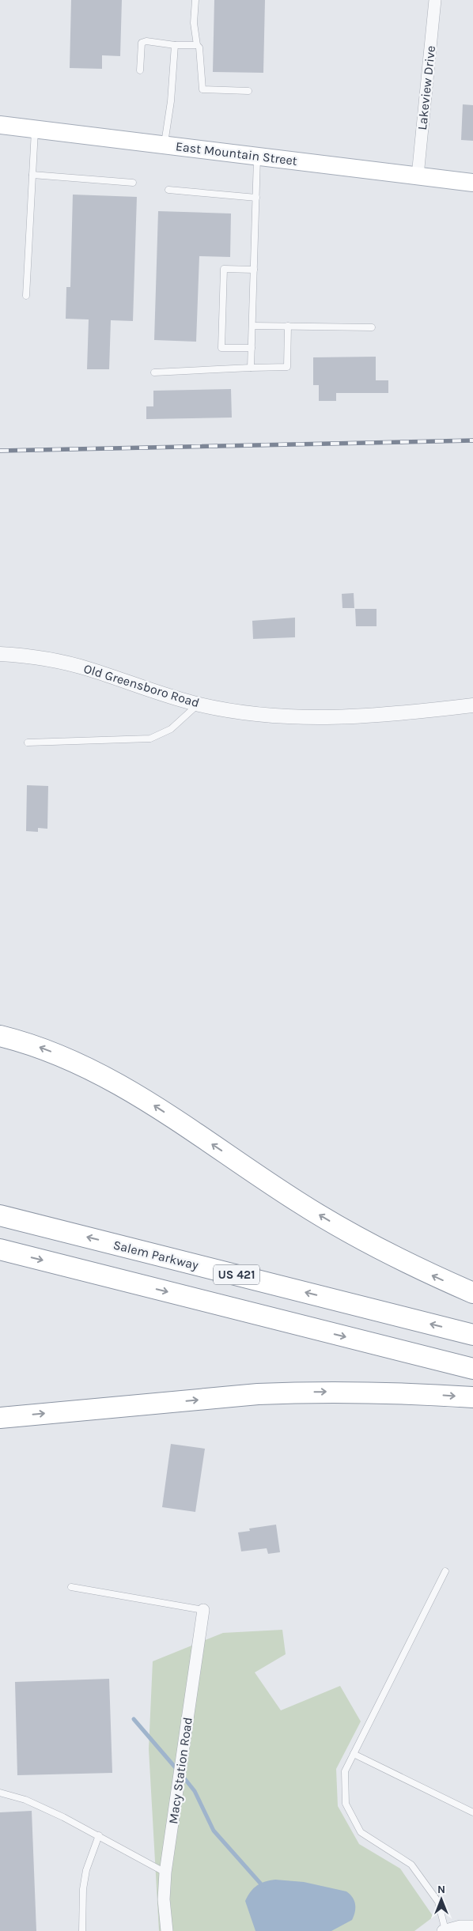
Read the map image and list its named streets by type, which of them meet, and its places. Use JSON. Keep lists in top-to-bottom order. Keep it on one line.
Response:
{"streets":{"highway":["Salem Parkway","US 421"],"main road":["East Mountain Street"],"street":["Lakeview Drive","Old Greensboro Road","Macy Station Road"]},"crossings":[["Lakeview Drive","East Mountain Street"]],"north":"top"}
